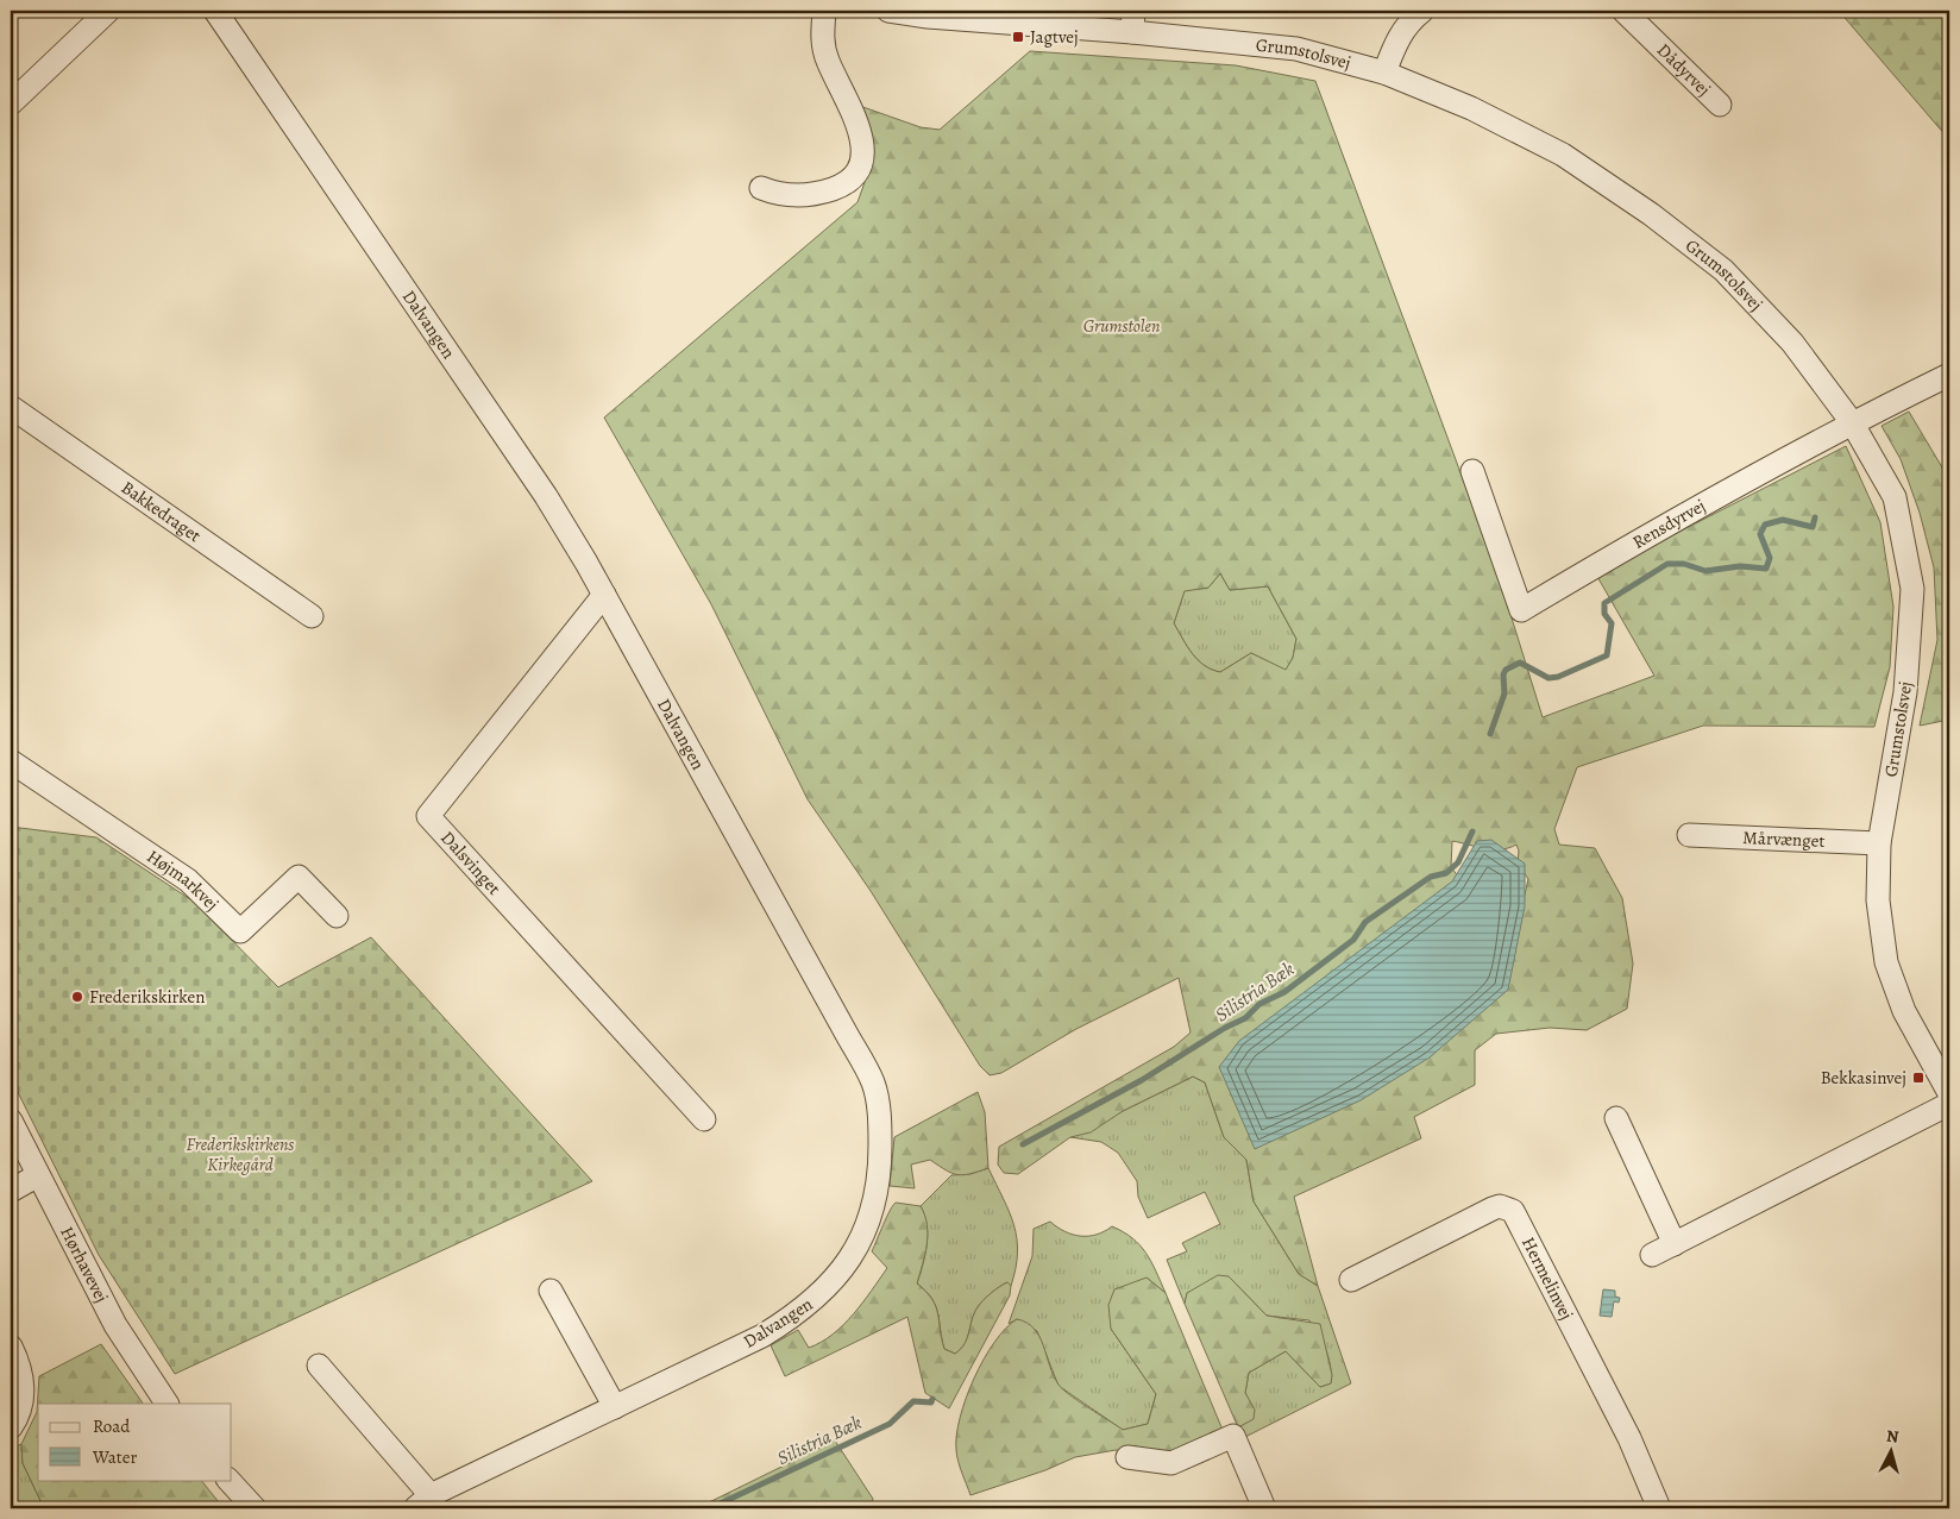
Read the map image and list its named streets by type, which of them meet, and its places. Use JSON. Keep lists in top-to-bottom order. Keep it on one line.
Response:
{"streets":{"street":["Grumstolsvej","Dådyrvej","Dalvangen","Bakkedraget","Rensdyrvej","Mårvænget","Dalsvinget","Højmarkvej","Hørhavevej","Hermelinvej"]},"crossings":[["Grumstolsvej","Rensdyrvej"],["Grumstolsvej","Mårvænget"],["Dalvangen","Dalsvinget"]],"water":["Silistria Bæk"],"parks":["Grumstolen","Frederikskirkens Kirkegård"],"places":{"transit":["Jagtvej","Bekkasinvej"],"other":["Frederikskirken"]},"legend":["Road","Water"],"north":"top"}
